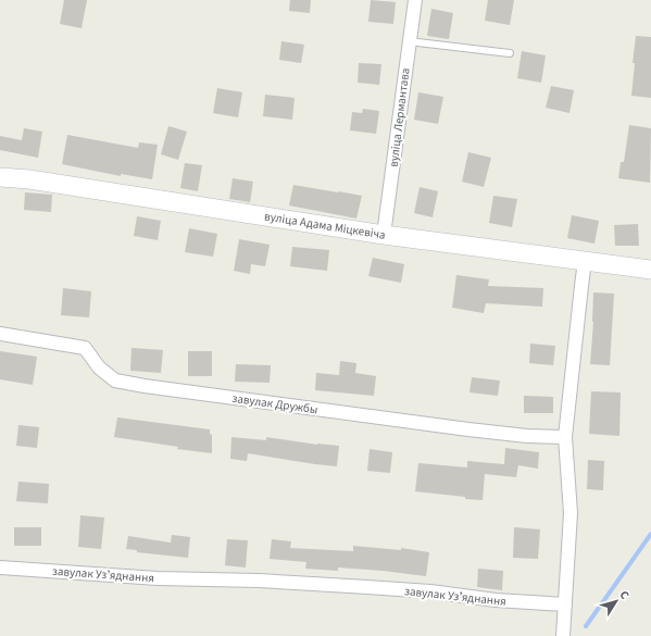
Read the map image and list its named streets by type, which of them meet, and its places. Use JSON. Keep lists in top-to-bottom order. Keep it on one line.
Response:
{"streets":{"street":["вуліца Лермантава","вуліца Адама Міцкевіча","завулак Дружбы","завулак Узʼяднання"]},"crossings":[["вуліца Лермантава","вуліца Адама Міцкевіча"]],"north":"top right"}
